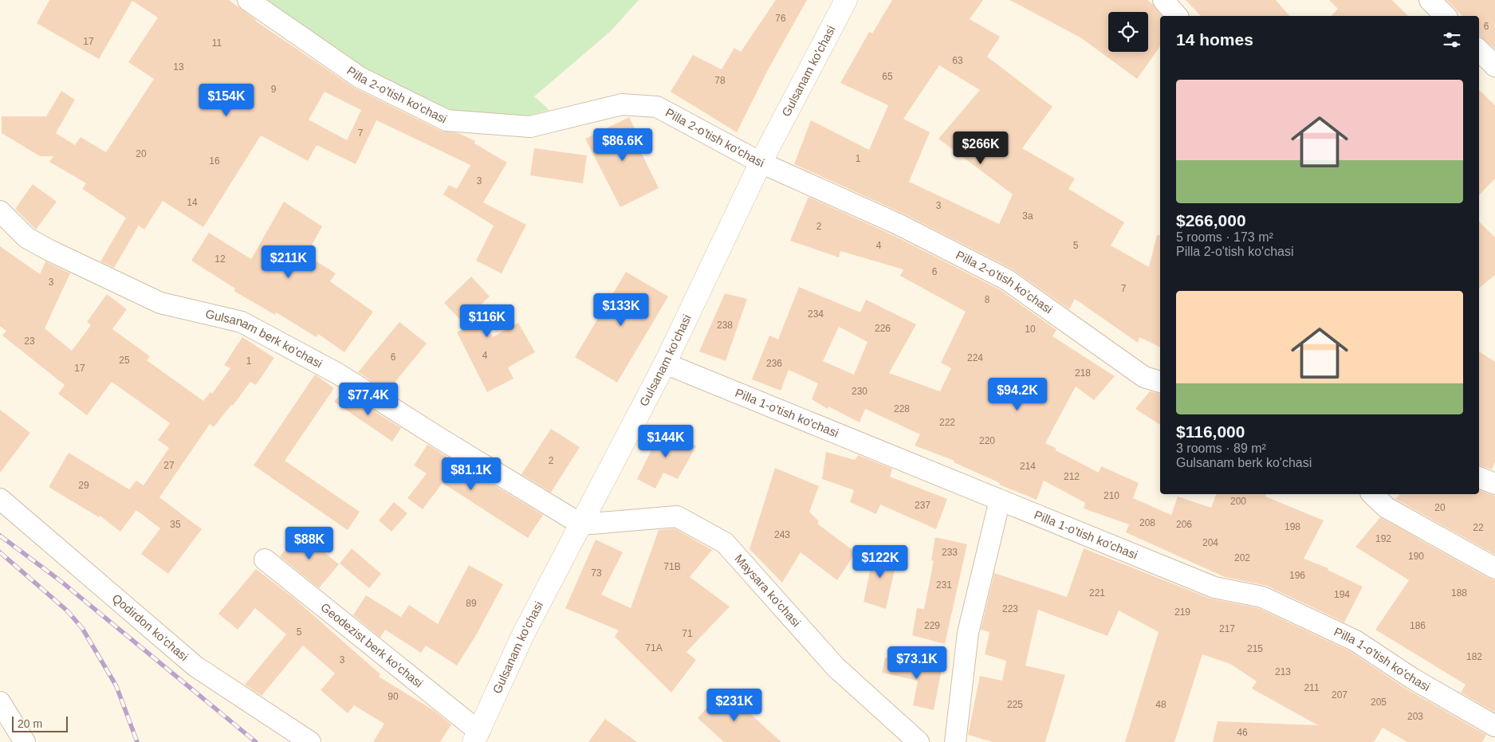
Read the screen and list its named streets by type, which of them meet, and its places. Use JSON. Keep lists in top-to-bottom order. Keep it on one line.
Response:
{"streets":{"main road":["Gulsanam ko'chasi"],"street":["Pilla 2-o'tish ko'chasi","Gulsanam berk ko'chasi","Pilla 1-o'tish ko'chasi","Maysara ko'chasi","Qodirdon ko'chasi","Geodezist berk ko'chasi"]},"crossings":[["Gulsanam ko'chasi","Pilla 2-o'tish ko'chasi"],["Gulsanam ko'chasi","Gulsanam berk ko'chasi"],["Gulsanam ko'chasi","Pilla 1-o'tish ko'chasi"],["Gulsanam ko'chasi","Maysara ko'chasi"],["Gulsanam ko'chasi","Geodezist berk ko'chasi"],["Gulsanam berk ko'chasi","Maysara ko'chasi"]],"house_numbers":["76","6","17","11","63","13","65","78","9","7","20","1","16","3","14","3","3a","2","4","5","12","6","3","7","8","234","238","226","10","23","4","6","224","25","1","236","17","218","230","228","222","220","2","27","214","212","29","210","200","237","20","208","35","206","198","22","243","192","204","233","190","202","71B","73","196","231","221","188","194","89","223","219","229","186","217","5","71","71A","215","182","3","213","211","207","90","205","225","48","203","46"],"scale_bar":"20 m","page":{"heading":"14 homes","list":[{"name":"$266,000","note":"5 rooms · 173 m² · Pilla 2-o'tish ko'chasi"},{"name":"$116,000","note":"3 rooms · 89 m² · Gulsanam berk ko'chasi"}],"price":["$154K","$86.6K","$266K","$211K","$133K","$116K","$94.2K","$77.4K","$144K","$81.1K","$88K","$122K","$73.1K","$231K"],"scale":"20 m"}}
